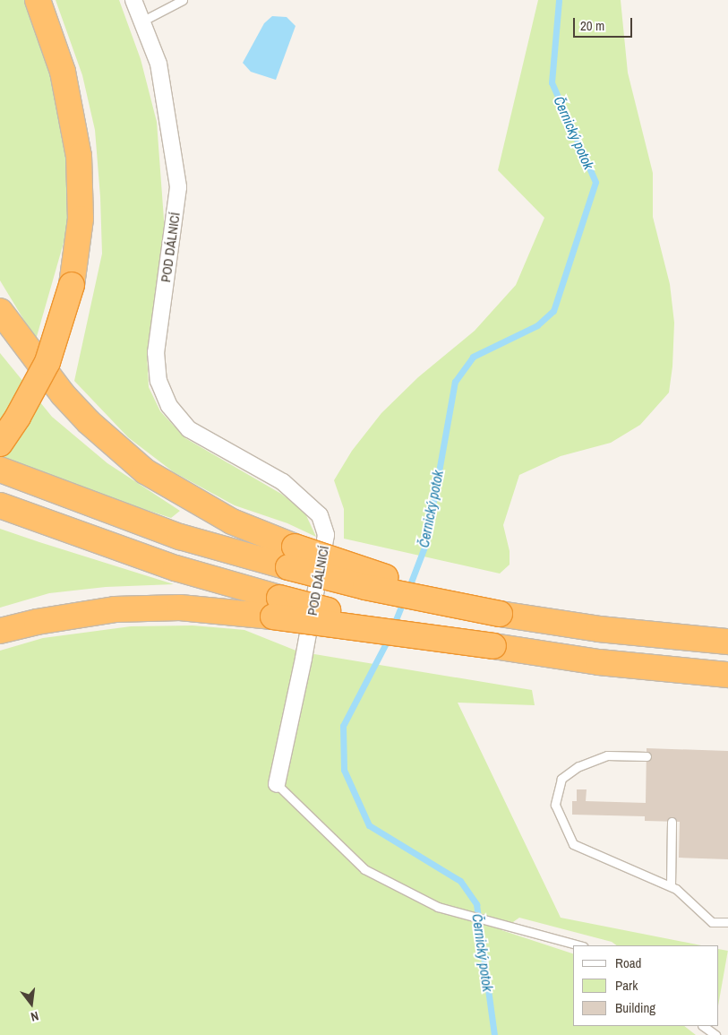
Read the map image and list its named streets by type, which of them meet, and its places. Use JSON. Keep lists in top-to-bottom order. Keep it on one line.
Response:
{"streets":{"street":["POD DÁLNICÍ"]},"water":["Černický potok"],"legend":["Road","Park","Building"],"scale_bar":"20 m","north":"bottom"}
